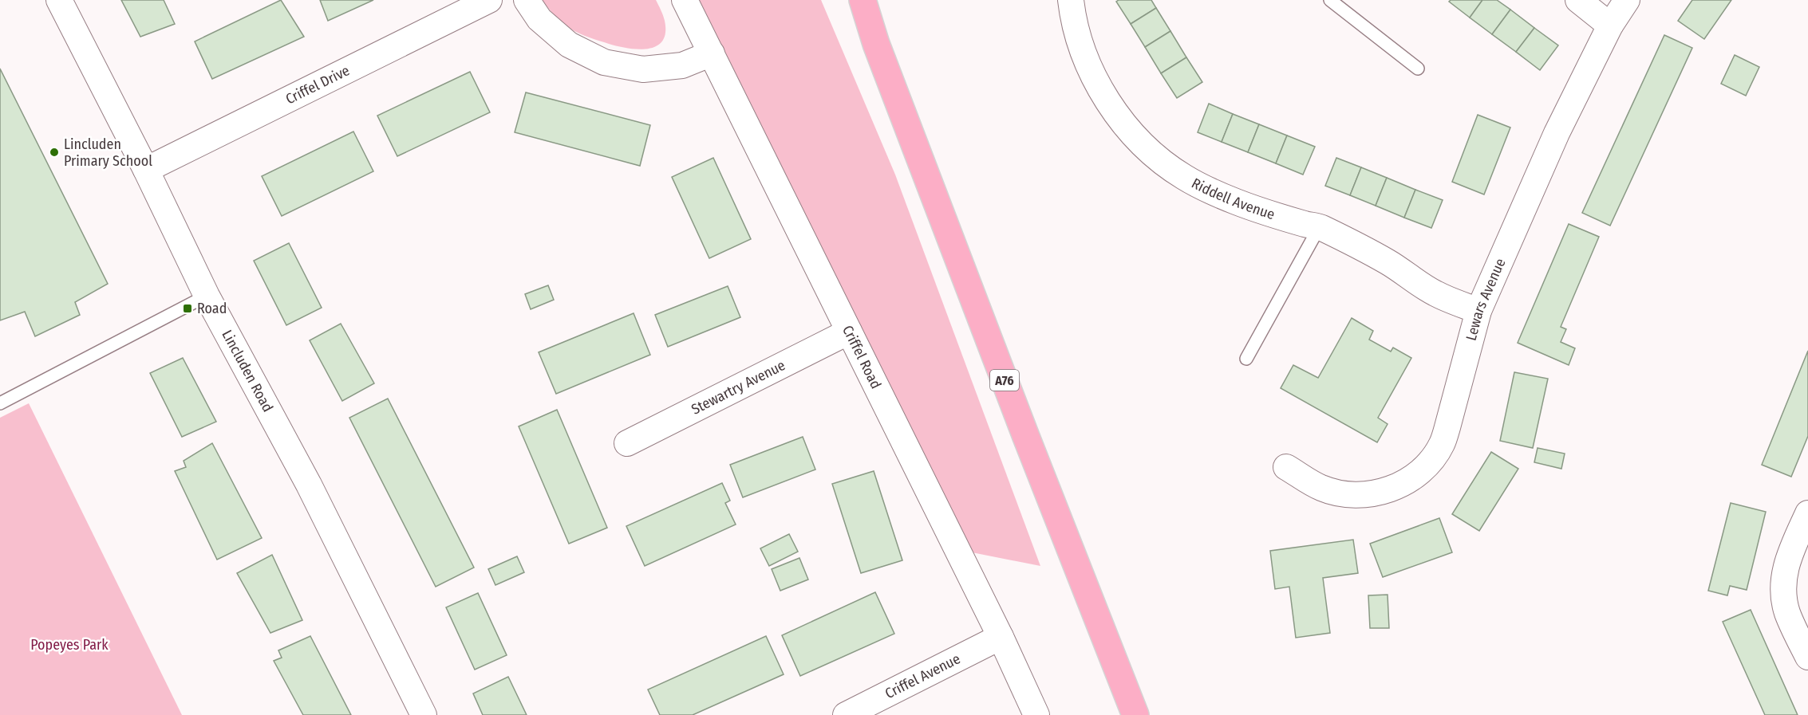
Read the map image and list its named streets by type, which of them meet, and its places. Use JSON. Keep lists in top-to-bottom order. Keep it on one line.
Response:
{"streets":{"highway":["A76"],"street":["Criffel Drive","Riddell Avenue","Lewars Avenue","Criffel Road","Lincluden Road","Stewartry Avenue","Criffel Avenue"]},"crossings":[["Criffel Drive","Lincluden Road"],["Riddell Avenue","Lewars Avenue"],["Criffel Road","Stewartry Avenue"],["Criffel Road","Criffel Avenue"]],"parks":["Popeyes Park"],"places":{"other":["Lincluden Primary School"],"transit":["Road"]}}
